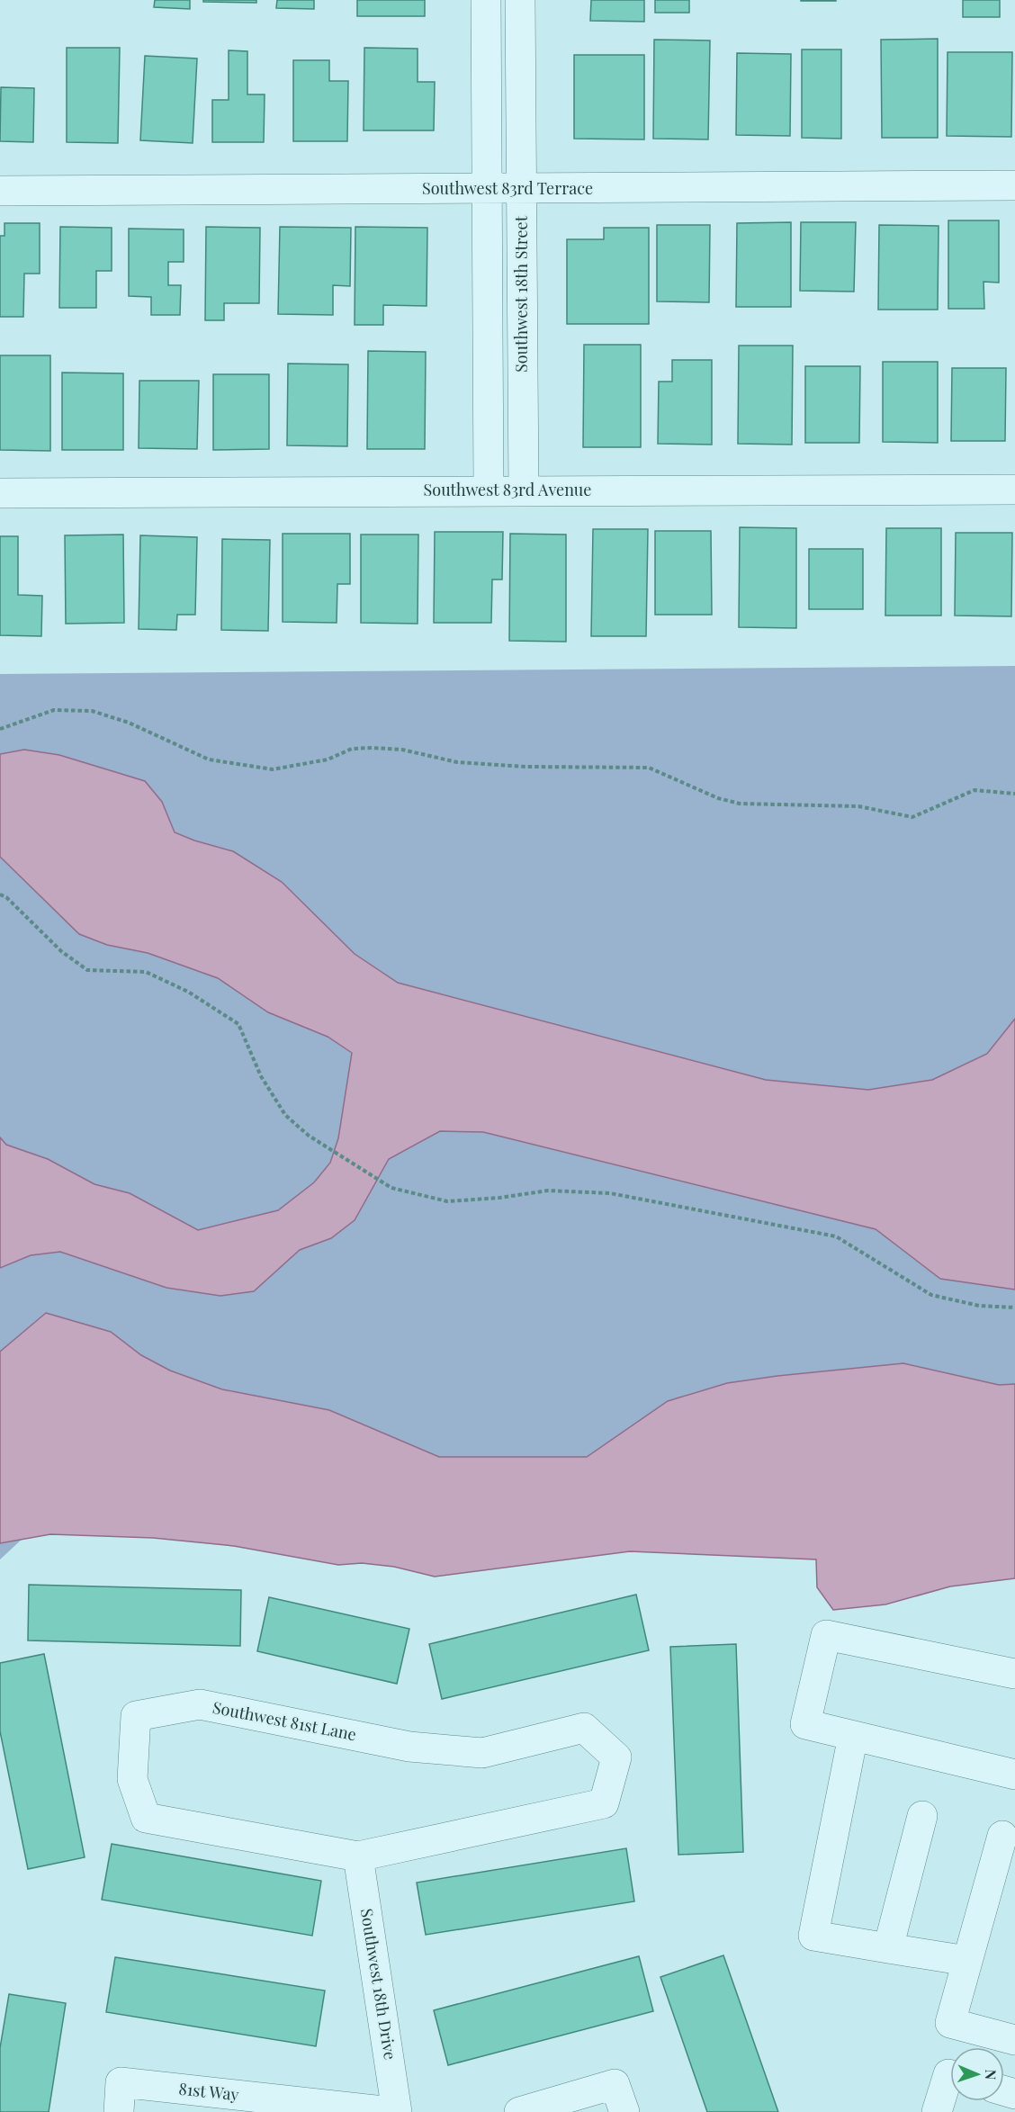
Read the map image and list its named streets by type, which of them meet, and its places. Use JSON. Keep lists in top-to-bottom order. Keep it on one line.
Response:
{"streets":{"street":["Southwest 83rd Terrace","Southwest 18th Street","Southwest 83rd Avenue","Southwest 81st Lane","Southwest 18th Drive","81st Way"]},"crossings":[["Southwest 83rd Terrace","Southwest 18th Street"],["Southwest 18th Street","Southwest 83rd Avenue"],["Southwest 81st Lane","Southwest 18th Drive"]],"north":"right"}
